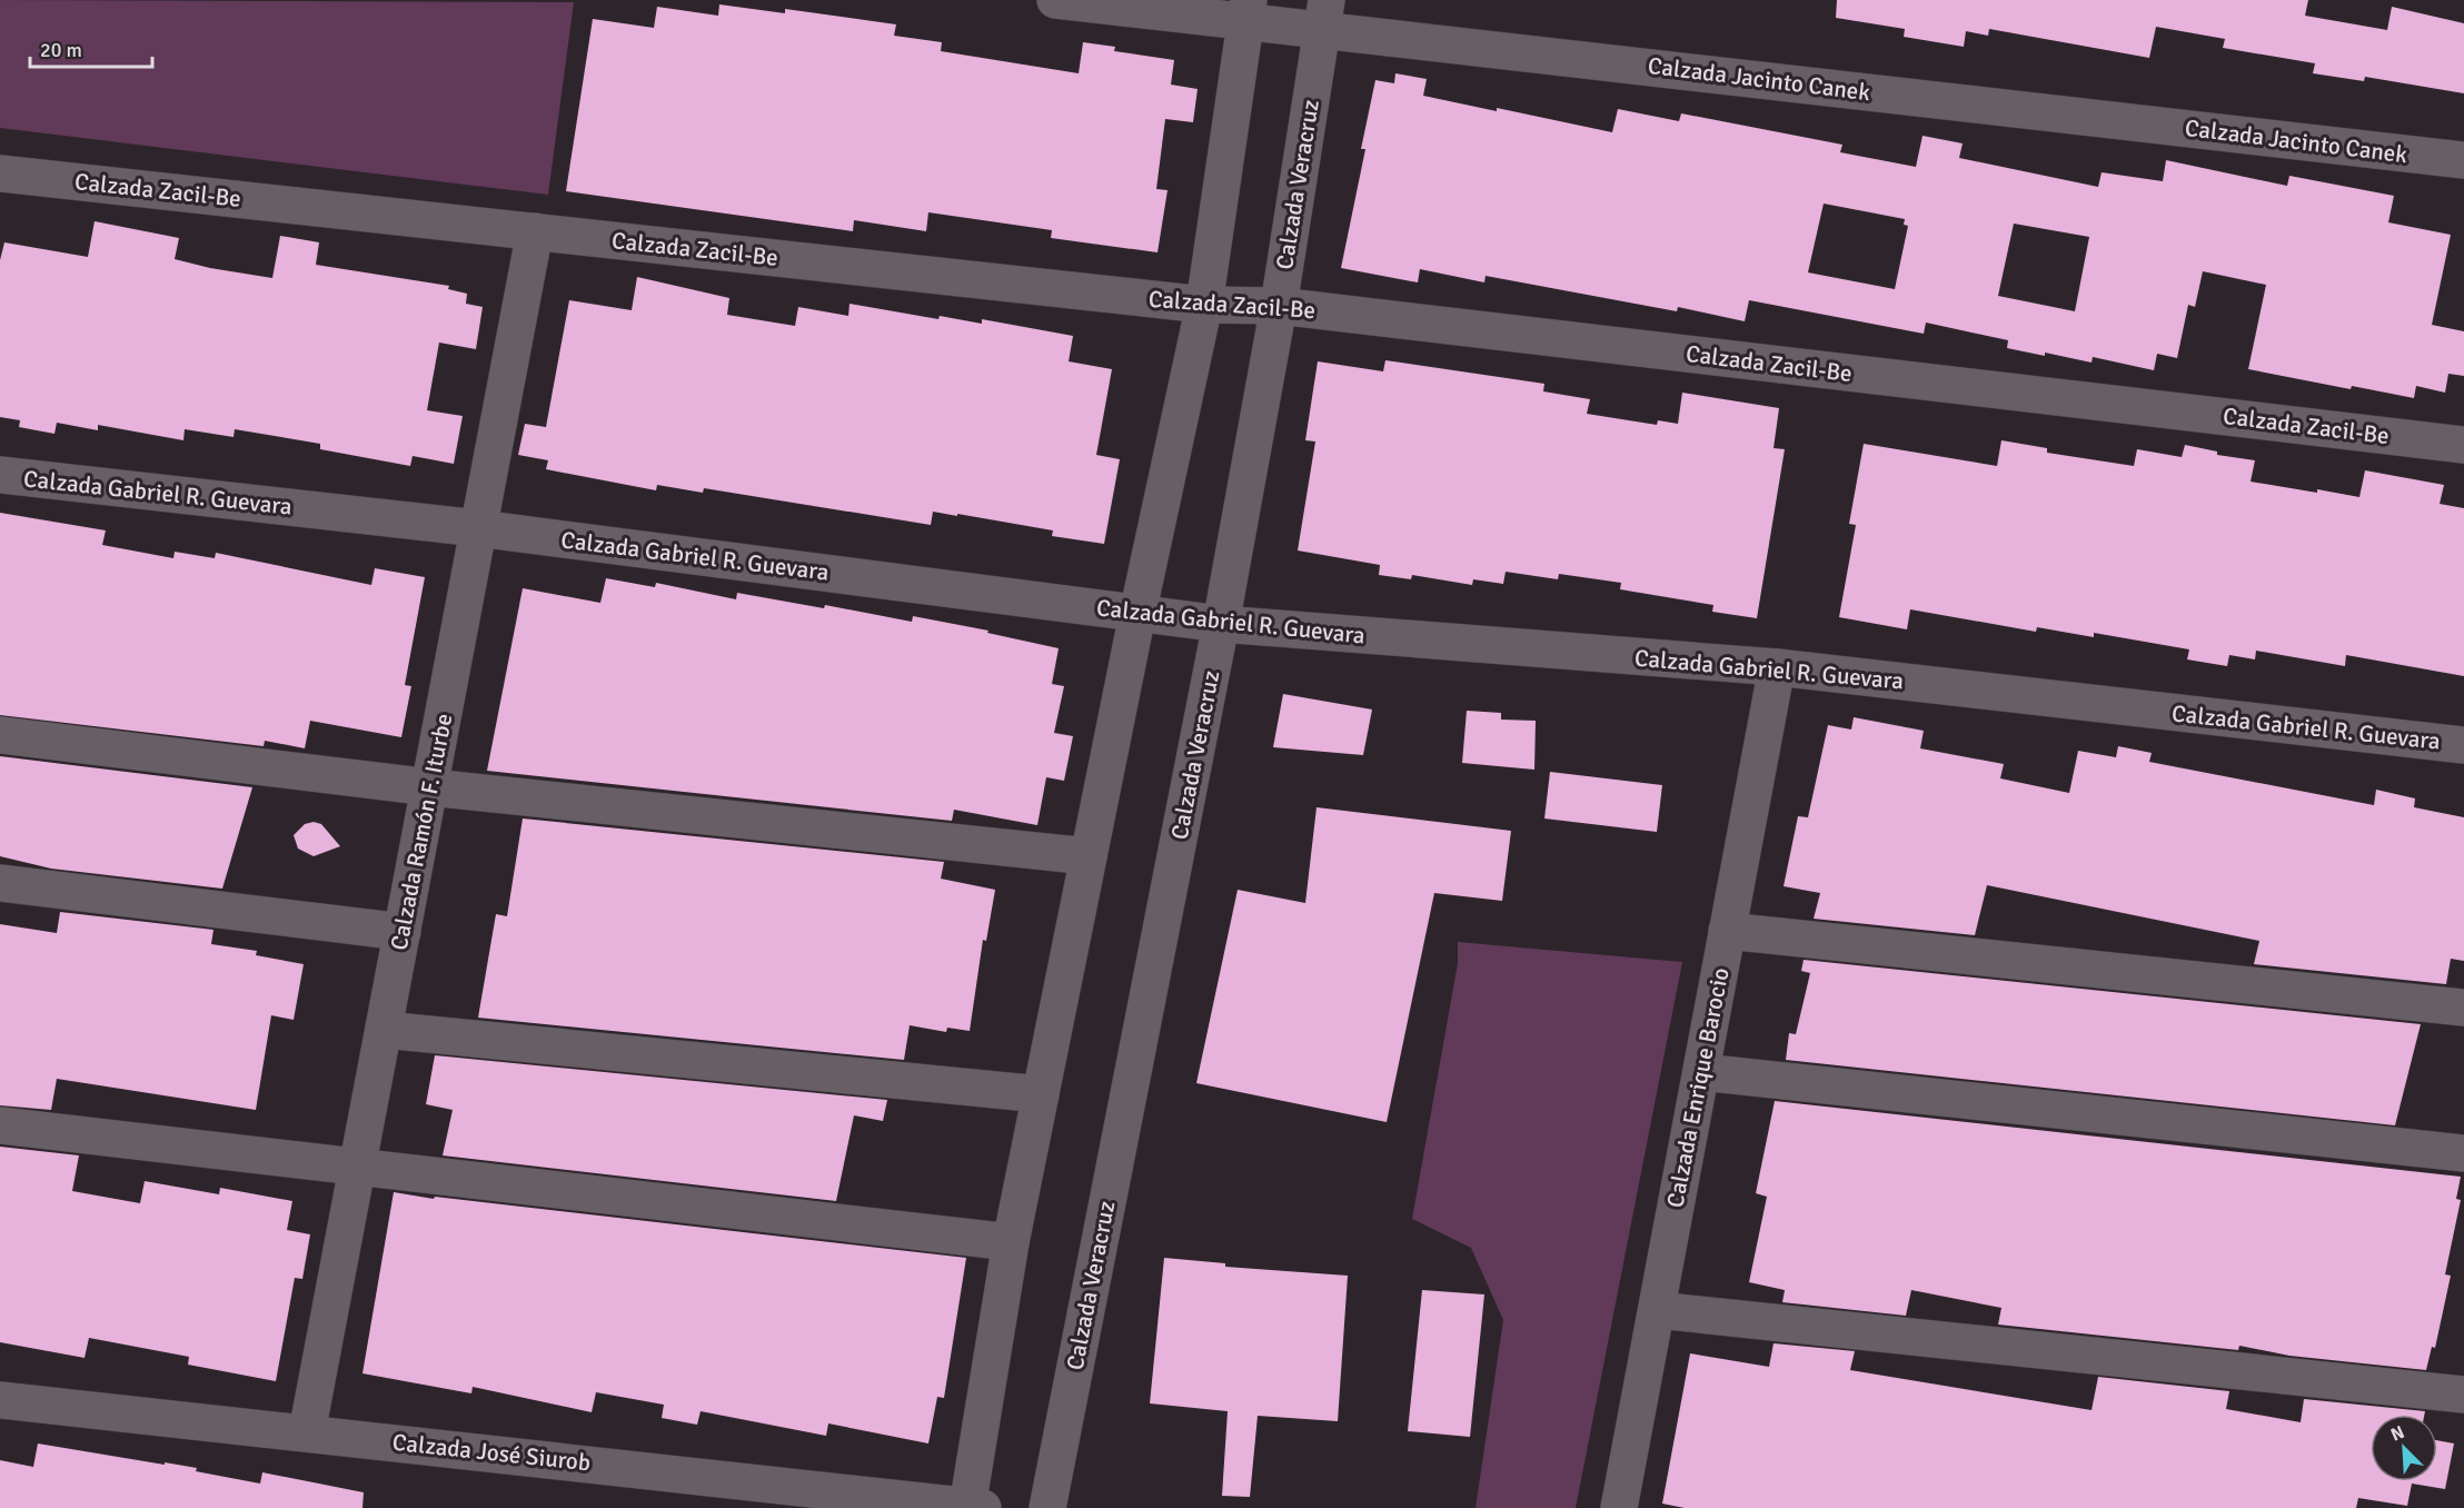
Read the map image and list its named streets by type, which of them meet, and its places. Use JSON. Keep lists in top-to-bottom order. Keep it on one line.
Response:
{"streets":{"street":["Calzada Jacinto Canek","Calzada Veracruz","Calzada Zacil-Be","Calzada Gabriel R. Guevara","Calzada Ramón F. Iturbe","Calzada Enrique Barocio","Calzada José Siurob"]},"crossings":[["Calzada Jacinto Canek","Calzada Veracruz"],["Calzada Veracruz","Calzada Zacil-Be"],["Calzada Veracruz","Calzada Gabriel R. Guevara"],["Calzada Zacil-Be","Calzada Ramón F. Iturbe"],["Calzada Gabriel R. Guevara","Calzada Ramón F. Iturbe"],["Calzada Gabriel R. Guevara","Calzada Enrique Barocio"],["Calzada Ramón F. Iturbe","Calzada José Siurob"]],"scale_bar":"20 m","north":"top left"}
